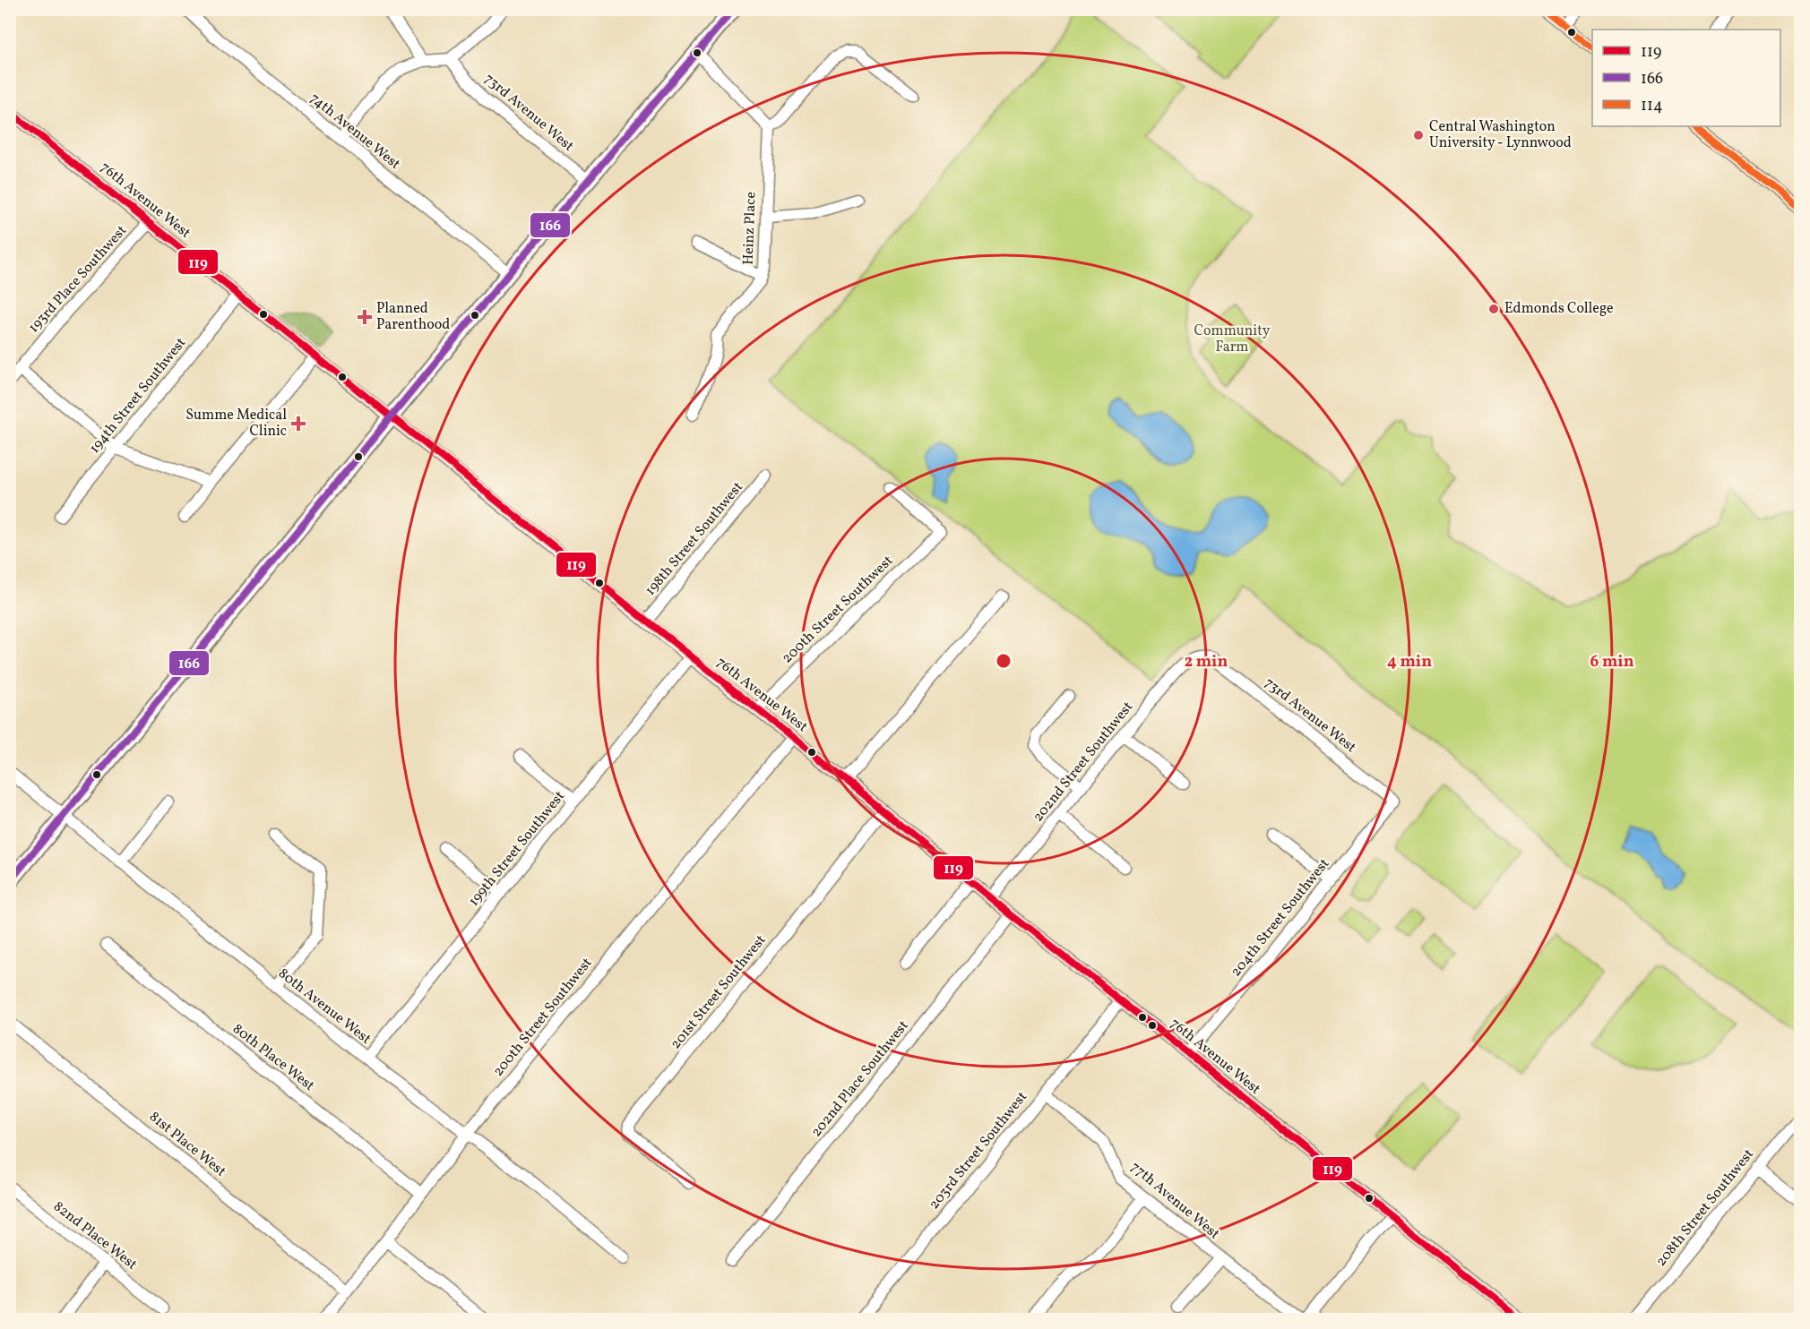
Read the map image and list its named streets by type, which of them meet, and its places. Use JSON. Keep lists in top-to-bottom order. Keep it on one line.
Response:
{"streets":{"street":["73rd Avenue West","74th Avenue West","76th Avenue West","Heinz Place","193rd Place Southwest","194th Street Southwest","198th Street Southwest","200th Street Southwest","202nd Street Southwest","199th Street Southwest","204th Street Southwest","201st Street Southwest","80th Avenue West","80th Place West","202nd Place Southwest","81st Place West","203rd Street Southwest","77th Avenue West","208th Street Southwest","82nd Place West"]},"crossings":[["73rd Avenue West","202nd Street Southwest"],["73rd Avenue West","204th Street Southwest"],["76th Avenue West","193rd Place Southwest"],["76th Avenue West","194th Street Southwest"],["76th Avenue West","198th Street Southwest"],["76th Avenue West","200th Street Southwest"],["76th Avenue West","202nd Street Southwest"],["76th Avenue West","199th Street Southwest"],["76th Avenue West","204th Street Southwest"],["76th Avenue West","201st Street Southwest"],["76th Avenue West","202nd Place Southwest"],["76th Avenue West","203rd Street Southwest"],["200th Street Southwest","80th Avenue West"],["200th Street Southwest","80th Place West"],["200th Street Southwest","81st Place West"],["199th Street Southwest","80th Avenue West"],["203rd Street Southwest","77th Avenue West"]],"parks":["Community Farm"],"places":{"other":["Central Washington University - Lynnwood","Edmonds College"],"health":["Planned Parenthood","Summe Medical Clinic"]},"lines":["transit line 166","transit line 114","transit line 119"],"legend":["119","166","114"],"rings":["2 min","4 min","6 min"]}
